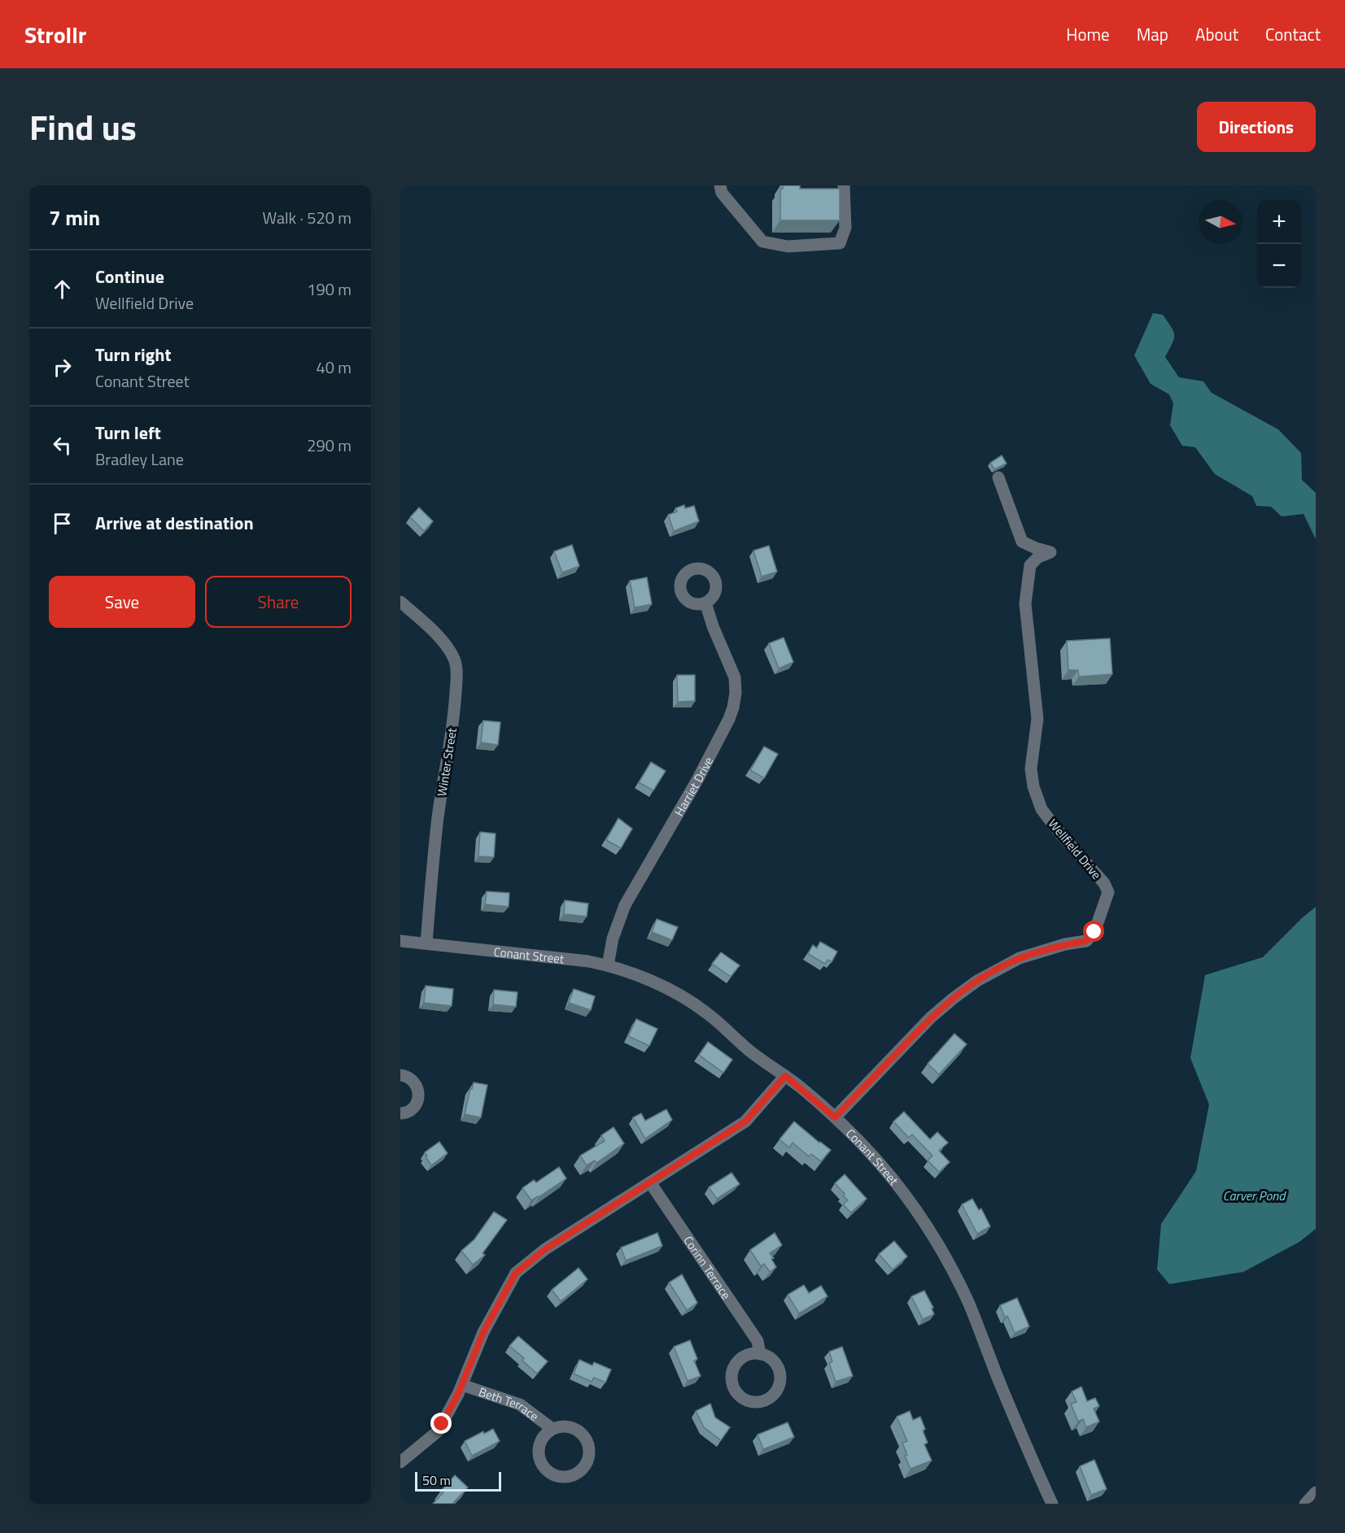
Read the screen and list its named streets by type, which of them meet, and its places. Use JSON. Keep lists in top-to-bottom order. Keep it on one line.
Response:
{"streets":{"street":["Winter Street","Harriet Drive","Wellfield Drive","Conant Street","Corinn Terrace","Beth Terrace"]},"crossings":[["Winter Street","Conant Street"],["Harriet Drive","Conant Street"],["Wellfield Drive","Conant Street"]],"water":["Carver Pond"],"scale_bar":"50 m","north":"right","page":{"header":"Strollr","nav":["Home","Map","About","Contact"],"title":"Find us","buttons":["Directions",["Save","Share"]],"heading":["7 min","Walk · 520 m"],"map_buttons":["+","−"],"list":[["Continue","Wellfield Drive","190 m"],["Turn right","Conant Street","40 m"],["Turn left","Bradley Lane","290 m"],"Arrive at destination"],"scale":"50 m"}}
